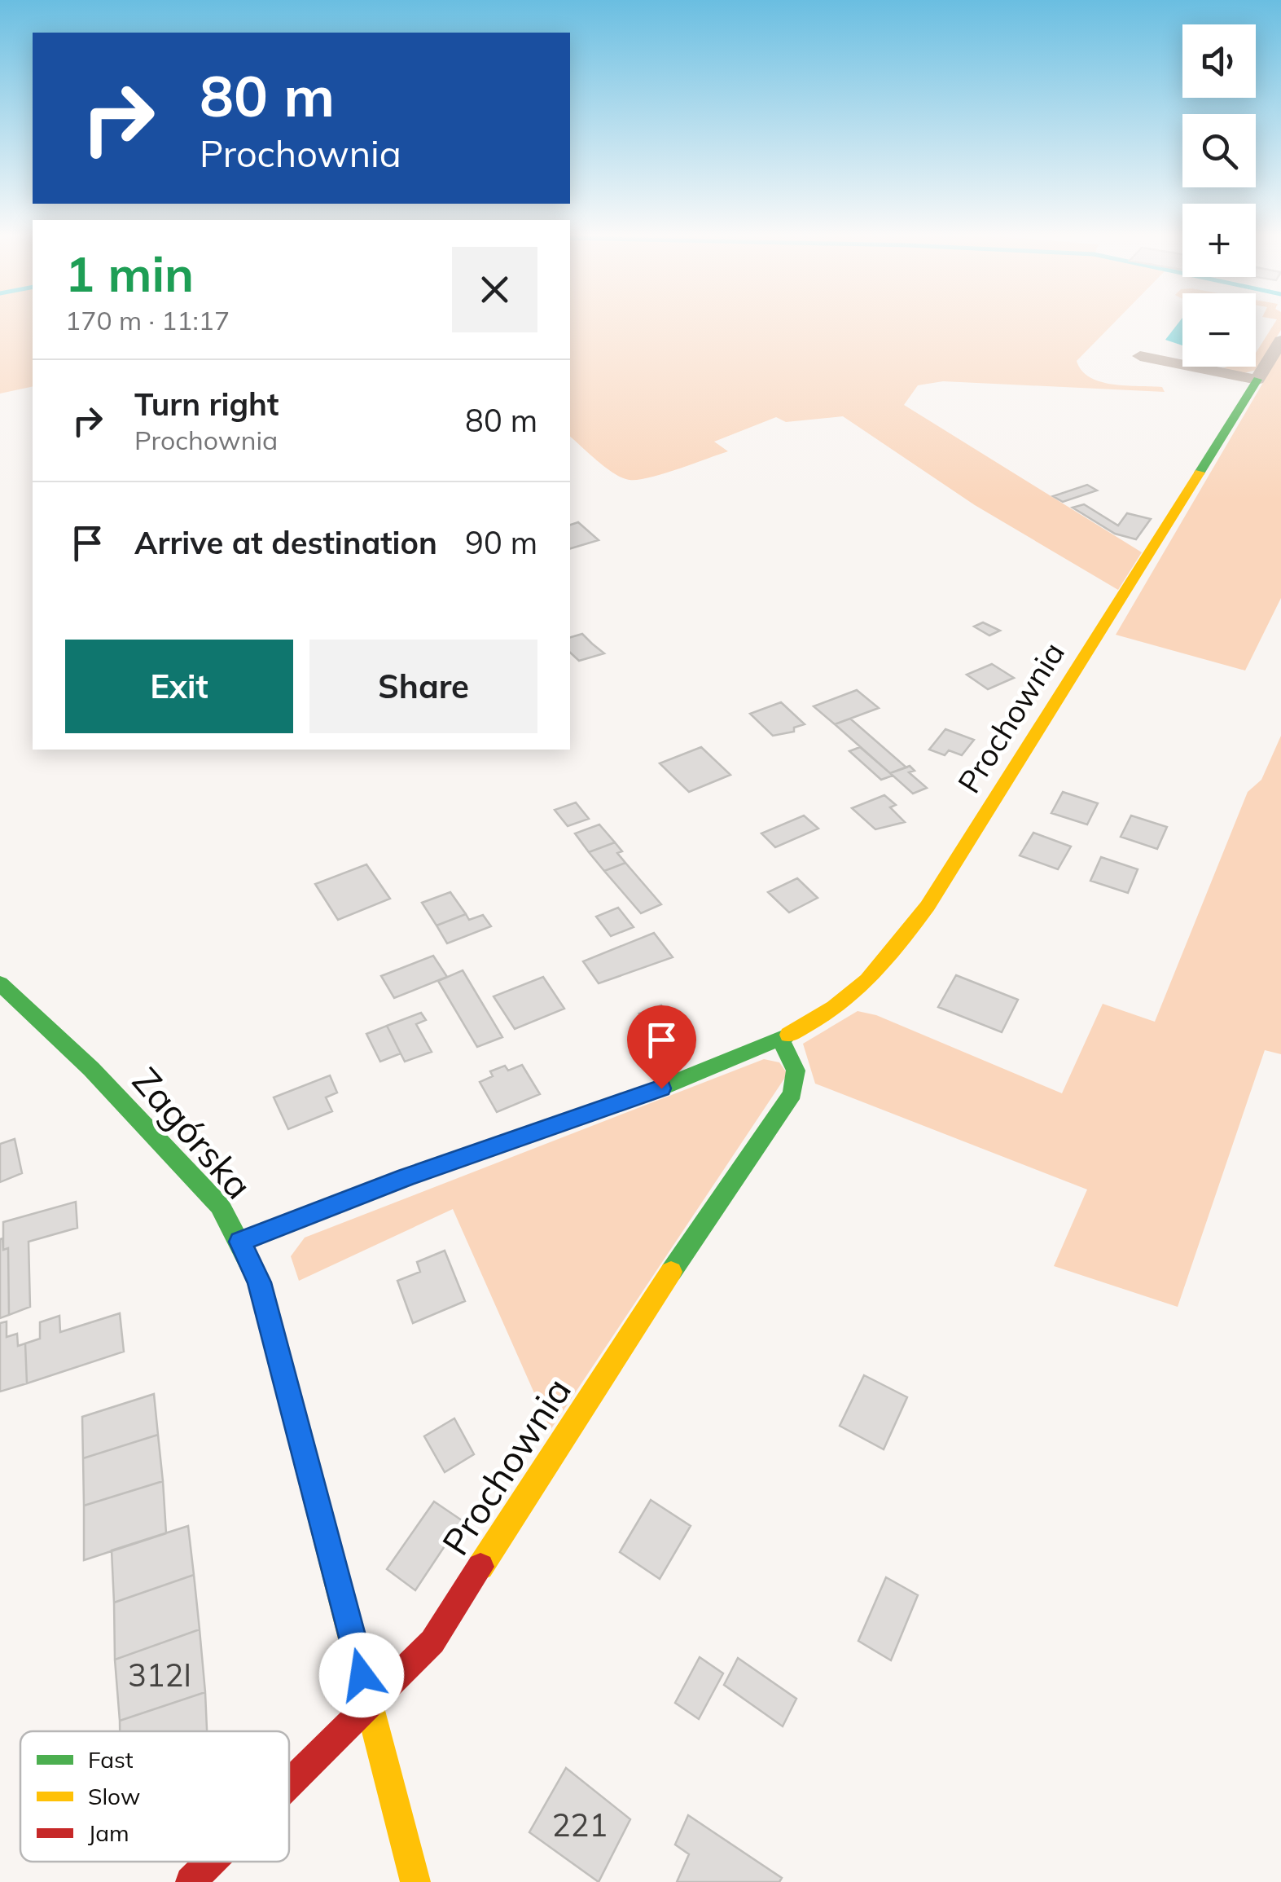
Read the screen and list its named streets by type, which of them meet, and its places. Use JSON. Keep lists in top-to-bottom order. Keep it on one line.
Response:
{"streets":{"street":["Prochownia","Zagórska"]},"crossings":[["Prochownia","Zagórska"]],"house_numbers":["312I","221"],"legend":["Fast","Slow","Jam"],"page":{"map_buttons":["+","−"],"turn":["80 m","Prochownia"],"heading":["1 min","170 m · 11:17"],"list":[{"name":"Turn right","note":"Prochownia","value":"80 m"},{"name":"Arrive at destination","value":"90 m"}],"buttons":["Exit","Share"]}}
